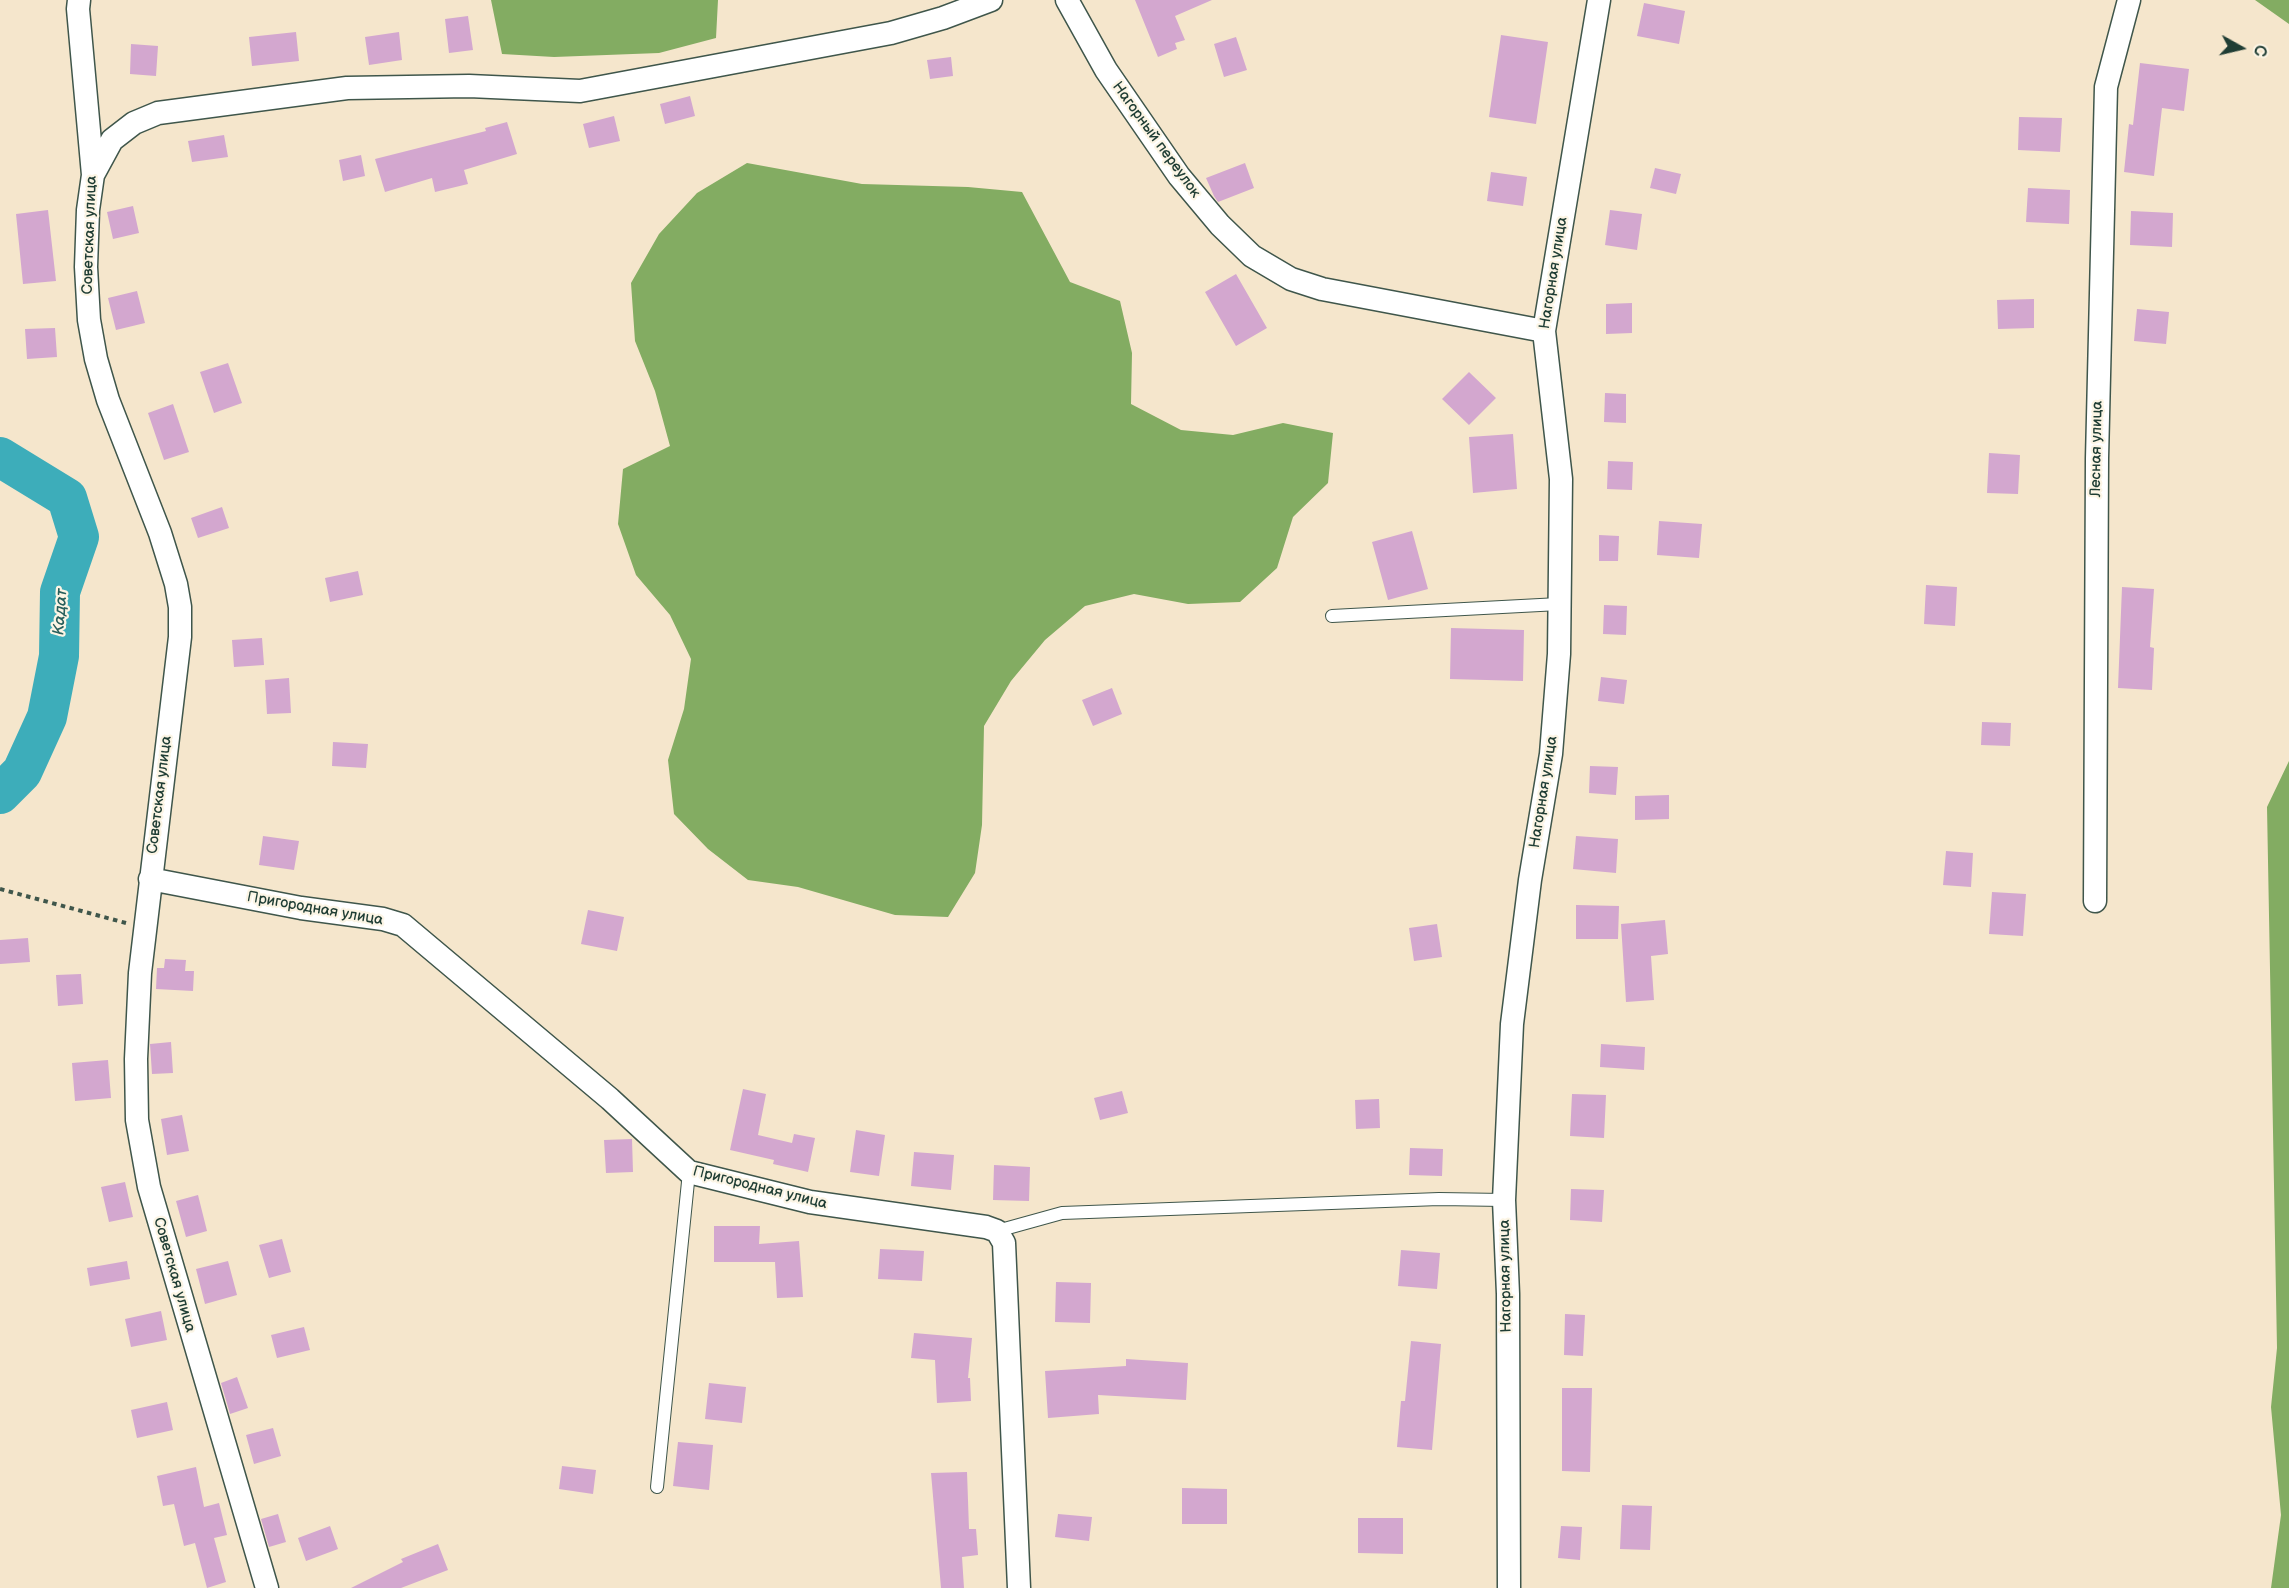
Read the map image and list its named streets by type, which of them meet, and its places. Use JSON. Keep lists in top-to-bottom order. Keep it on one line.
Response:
{"streets":{"street":["Нагорный переулок","Советская улица","Нагорная улица","Лесная улица","Пригородная улица"]},"crossings":[["Нагорный переулок","Нагорная улица"],["Советская улица","Пригородная улица"]],"water":["Кадат"],"north":"right"}
